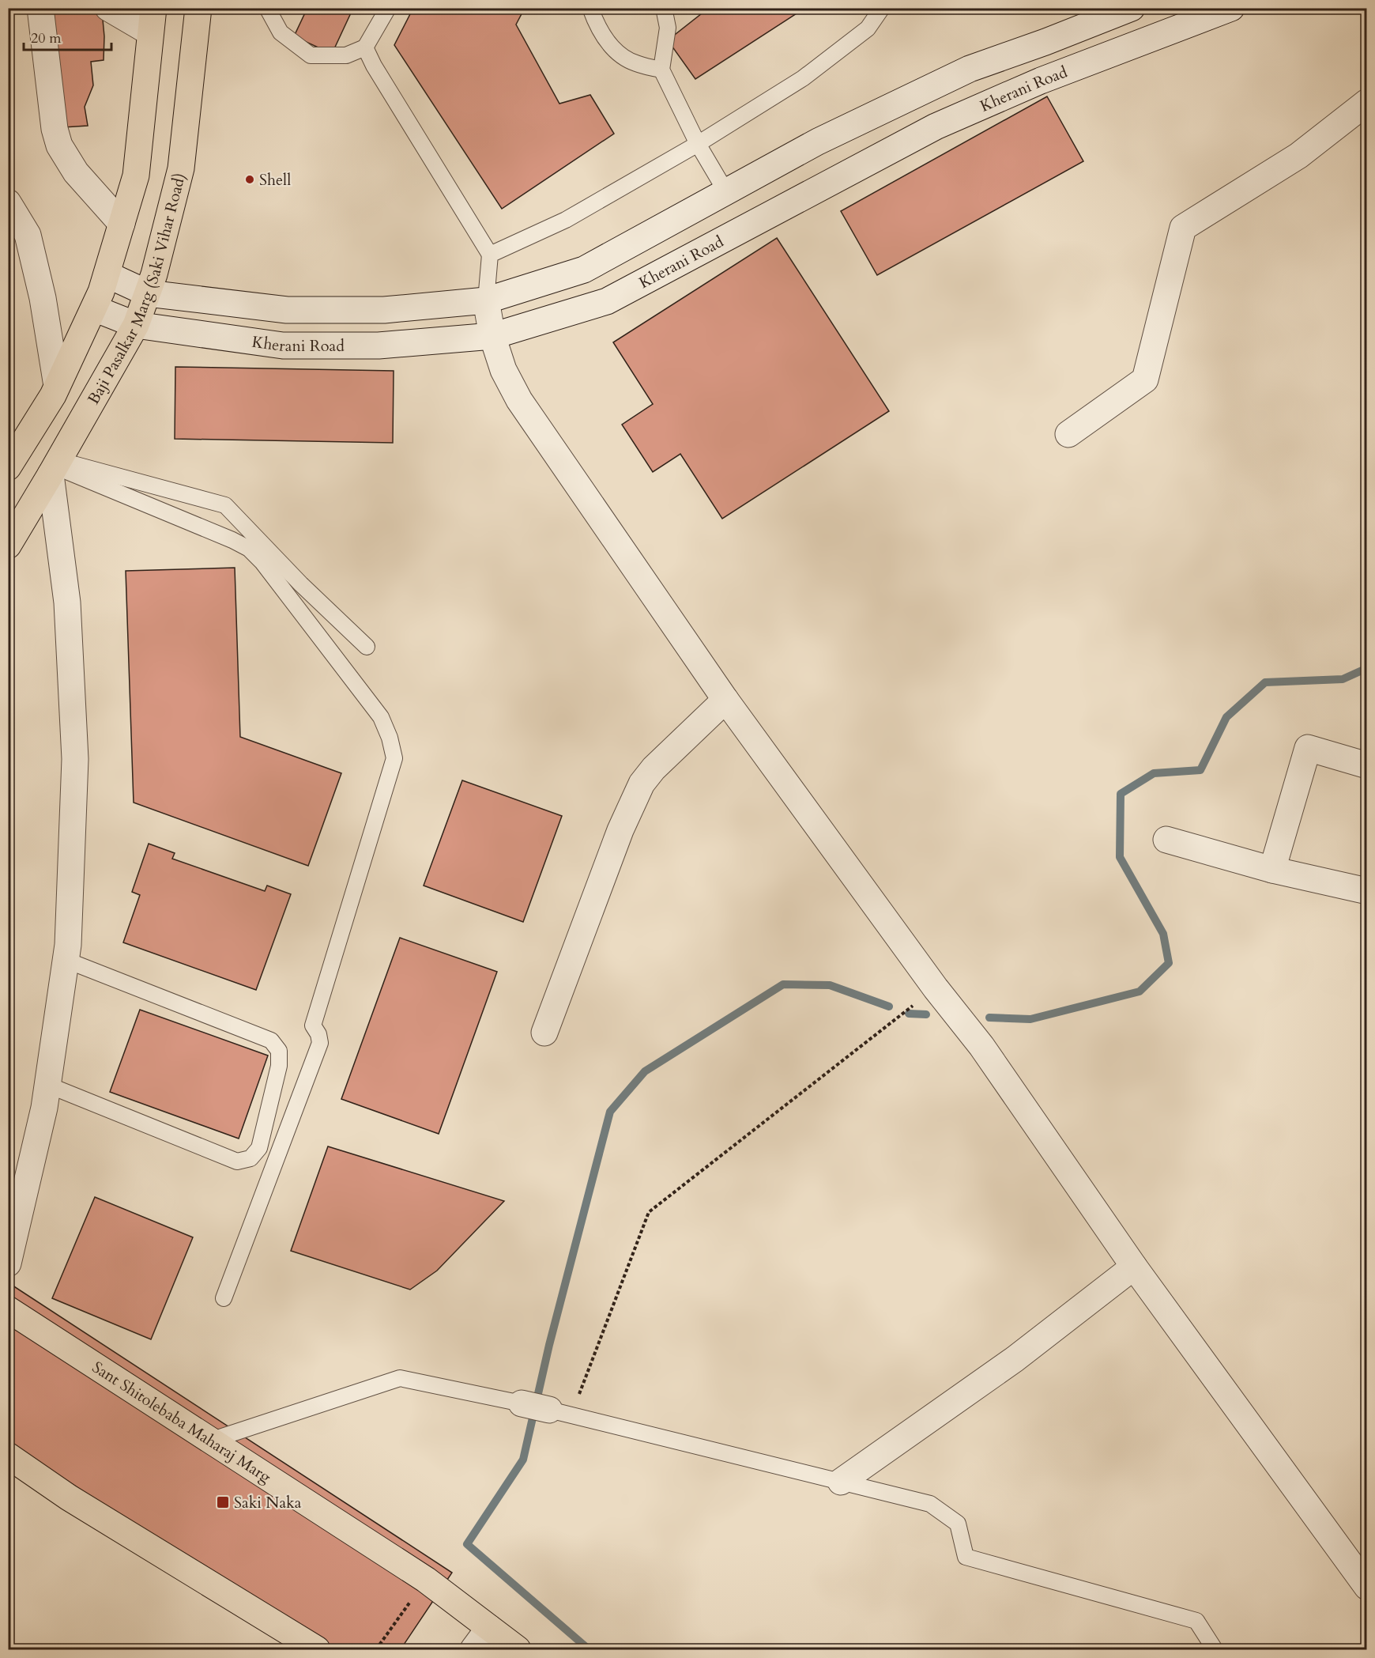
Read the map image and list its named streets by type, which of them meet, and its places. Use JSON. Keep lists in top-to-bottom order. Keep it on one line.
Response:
{"streets":{"main road":["Baji Pasalkar Marg (Saki Vihar Road)","Sant Shitolebaba Maharaj Marg"],"street":["Kherani Road"]},"crossings":[["Kherani Road","Baji Pasalkar Marg (Saki Vihar Road)"]],"places":{"other":["Shell"],"transit":["Saki Naka"]},"scale_bar":"20 m"}
